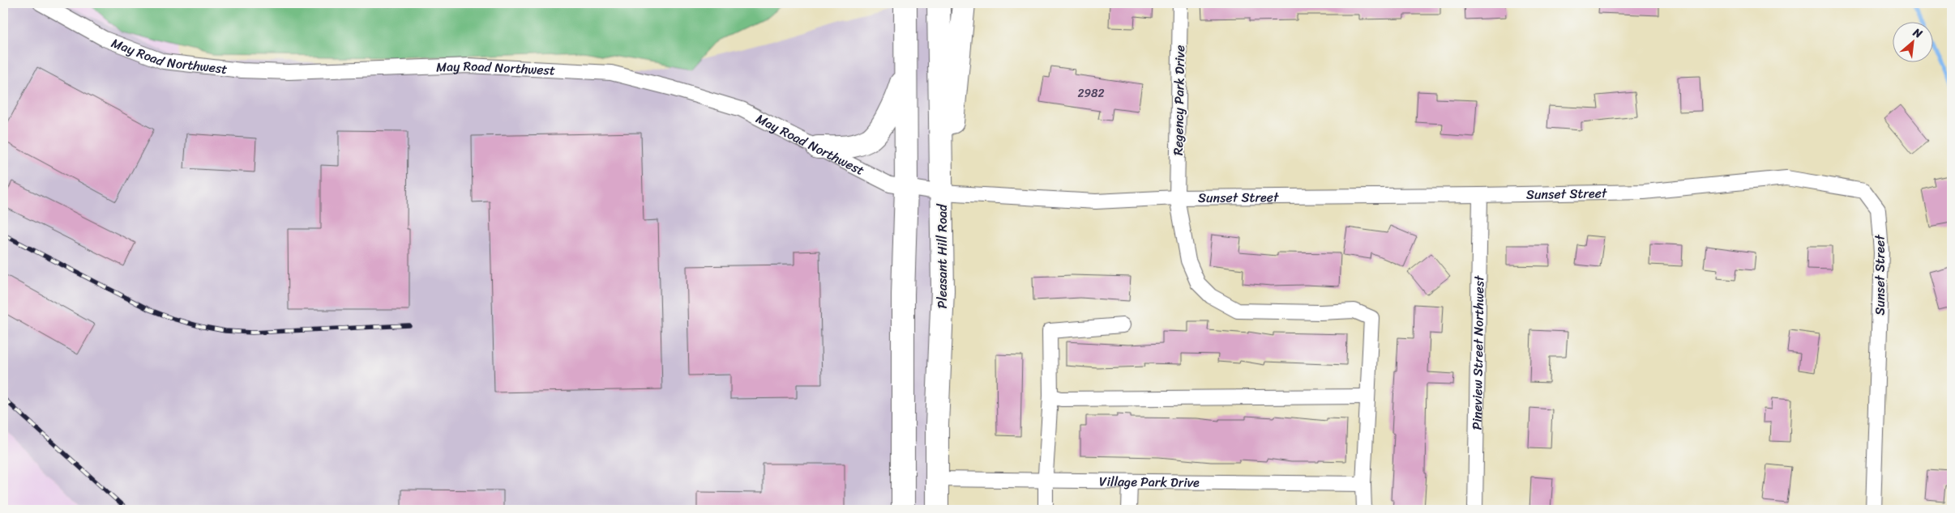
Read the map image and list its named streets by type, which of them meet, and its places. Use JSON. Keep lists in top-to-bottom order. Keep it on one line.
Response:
{"streets":{"highway":["Pleasant Hill Road"],"street":["May Road Northwest","Regency Park Drive","Sunset Street","Pineview Street Northwest","Village Park Drive"]},"crossings":[["May Road Northwest","Sunset Street"],["May Road Northwest","Pleasant Hill Road"],["Regency Park Drive","Sunset Street"],["Sunset Street","Pleasant Hill Road"],["Sunset Street","Pineview Street Northwest"],["Pleasant Hill Road","Village Park Drive"]],"house_numbers":["2982"],"north":"top right"}
